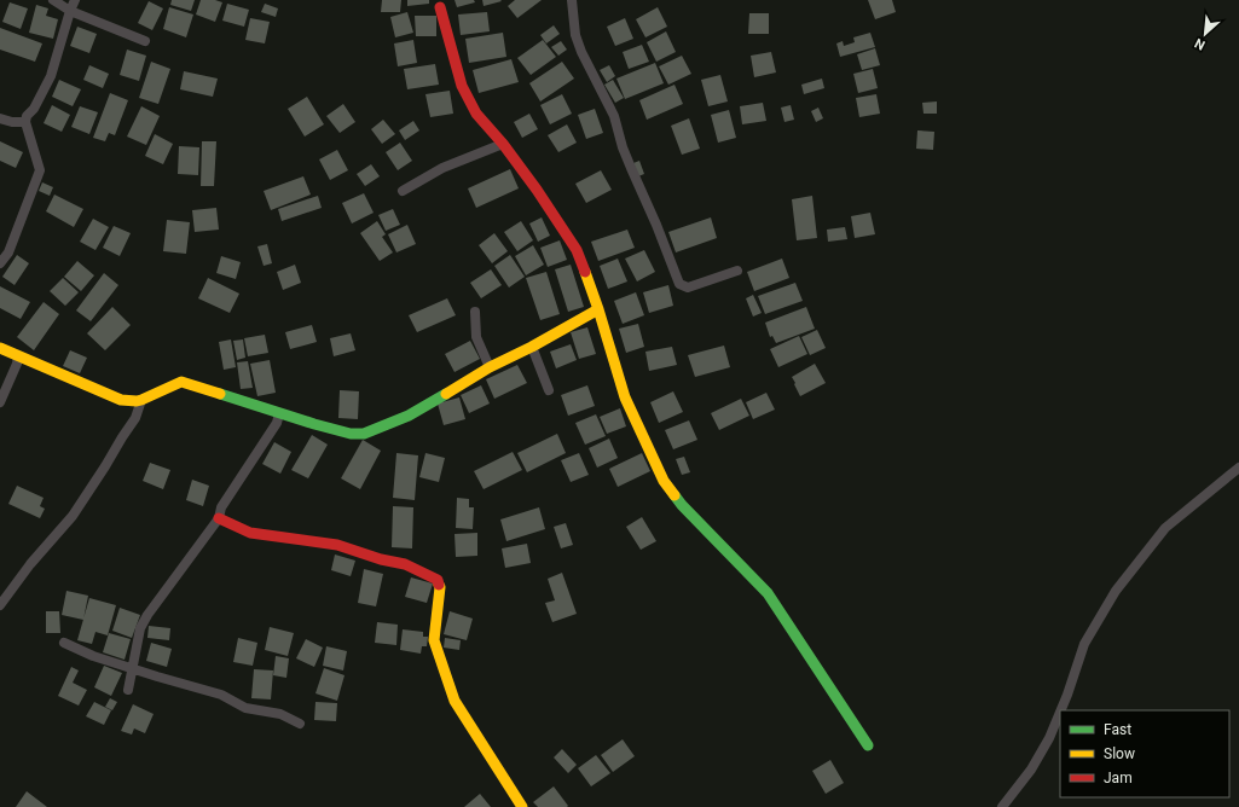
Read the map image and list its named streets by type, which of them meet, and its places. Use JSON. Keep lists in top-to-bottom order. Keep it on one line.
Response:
{"legend":["Fast","Slow","Jam"],"north":"bottom left"}
